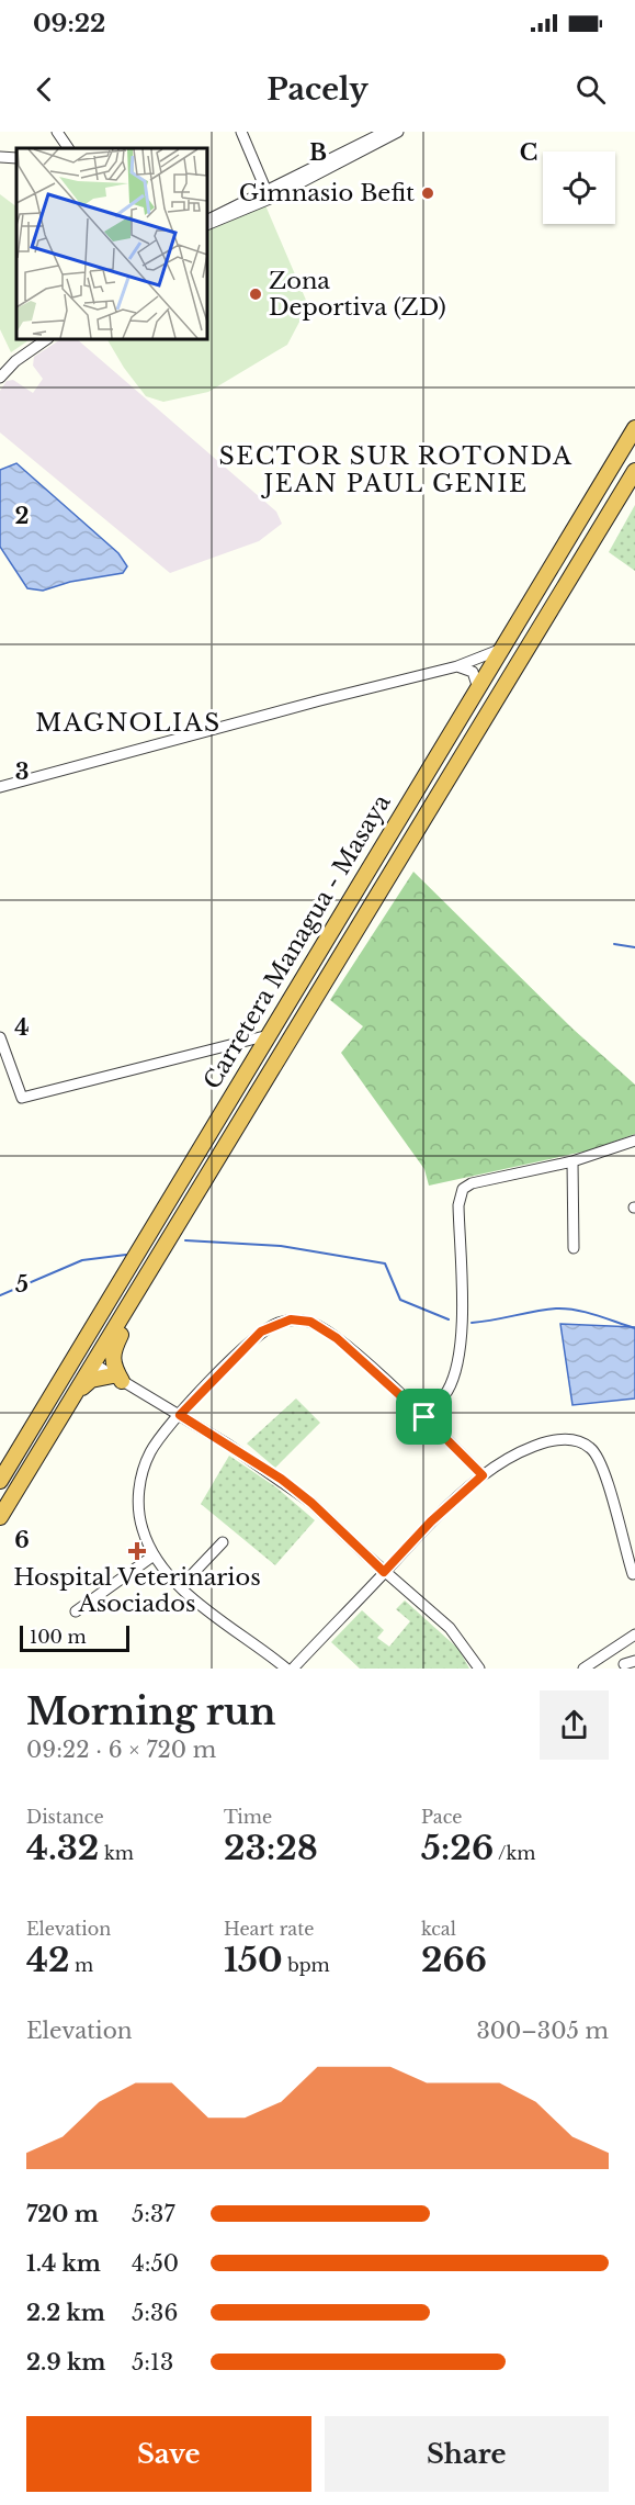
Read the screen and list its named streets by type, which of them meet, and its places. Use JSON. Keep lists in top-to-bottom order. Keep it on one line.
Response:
{"streets":{"highway":["Carretera Managua - Masaya"]},"districts":["SECTOR SUR ROTONDA JEAN PAUL GENIE","MAGNOLIAS"],"places":{"other":["Gimnasio Befit","Zona Deportiva (ZD)"],"health":["Hospital Veterinarios Asociados"]},"scale_bar":"100 m","page":{"status":"09:22","header":"Pacely","scale":"100 m","heading":["Morning run","09:22 · 6 × 720 m"],"stats":[["Distance","4.32 km"],["Time","23:28"],["Pace","5:26 /km"],["Elevation","42 m"],["Heart rate","150 bpm"],["kcal","266"]],"chart":["Elevation","300–305 m"],"list":[{"name":"720 m","note":"5:37"},{"name":"1.4 km","note":"4:50"},{"name":"2.2 km","note":"5:36"},{"name":"2.9 km","note":"5:13"}],"buttons":["Save","Share"]},"grid":{"columns":["B","C"],"rows":["2","3","4","5","6"]}}
